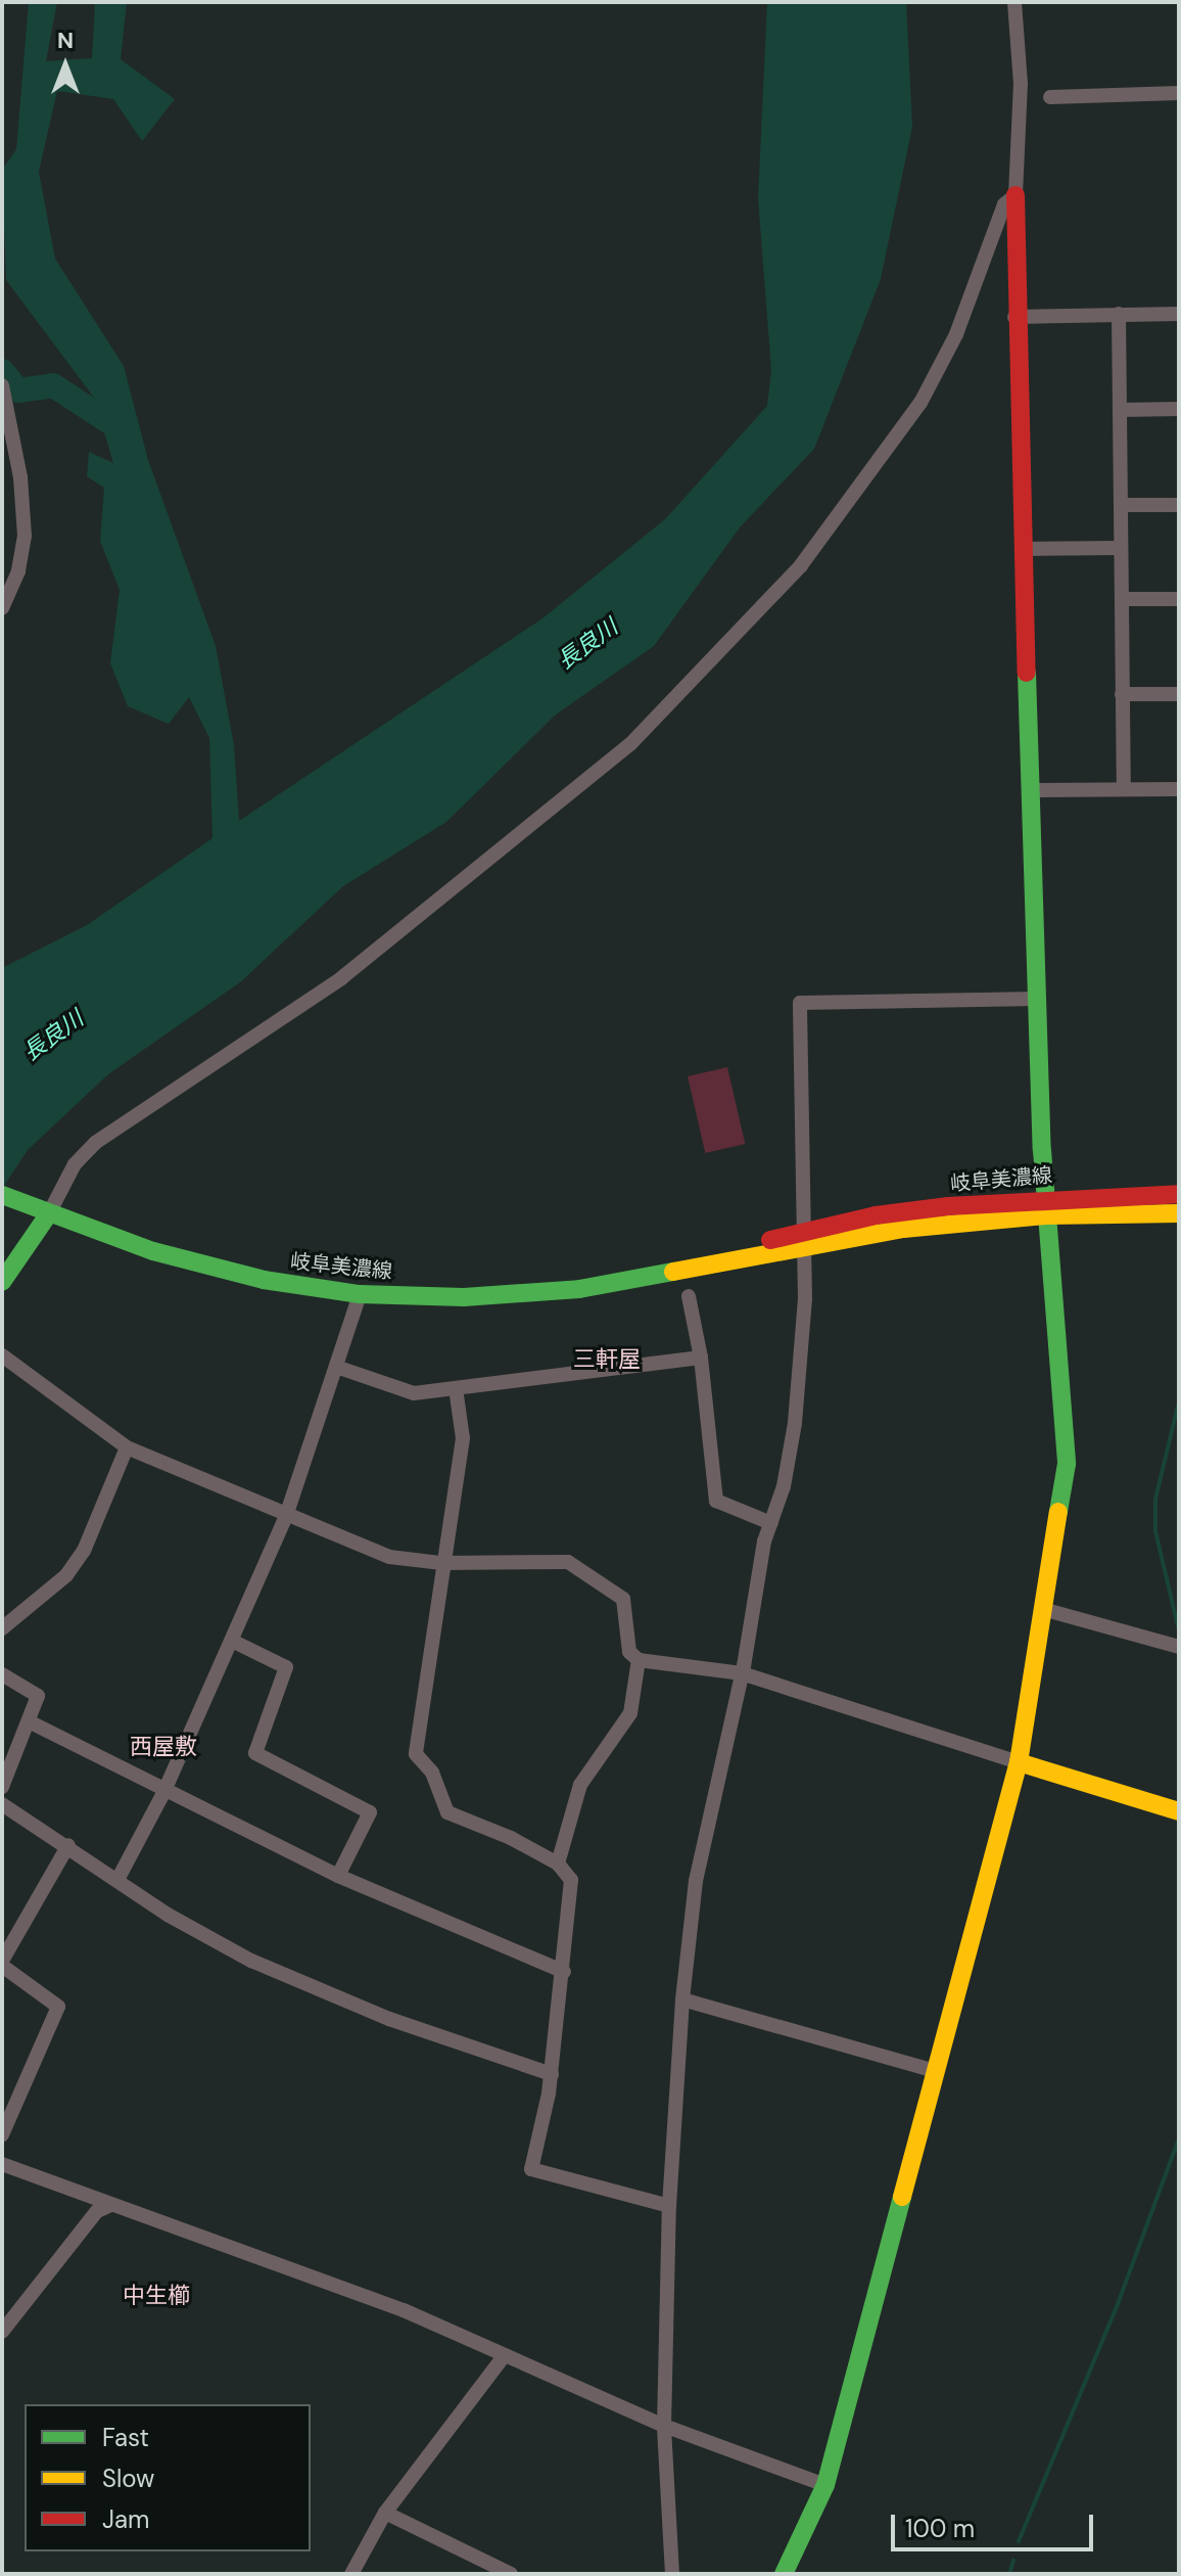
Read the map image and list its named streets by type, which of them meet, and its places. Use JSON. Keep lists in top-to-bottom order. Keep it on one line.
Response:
{"streets":{"street":["岐阜美濃線"]},"districts":["三軒屋","西屋敷","中生櫛"],"water":["長良川"],"legend":["Fast","Slow","Jam"],"scale_bar":"100 m","north":"top"}
